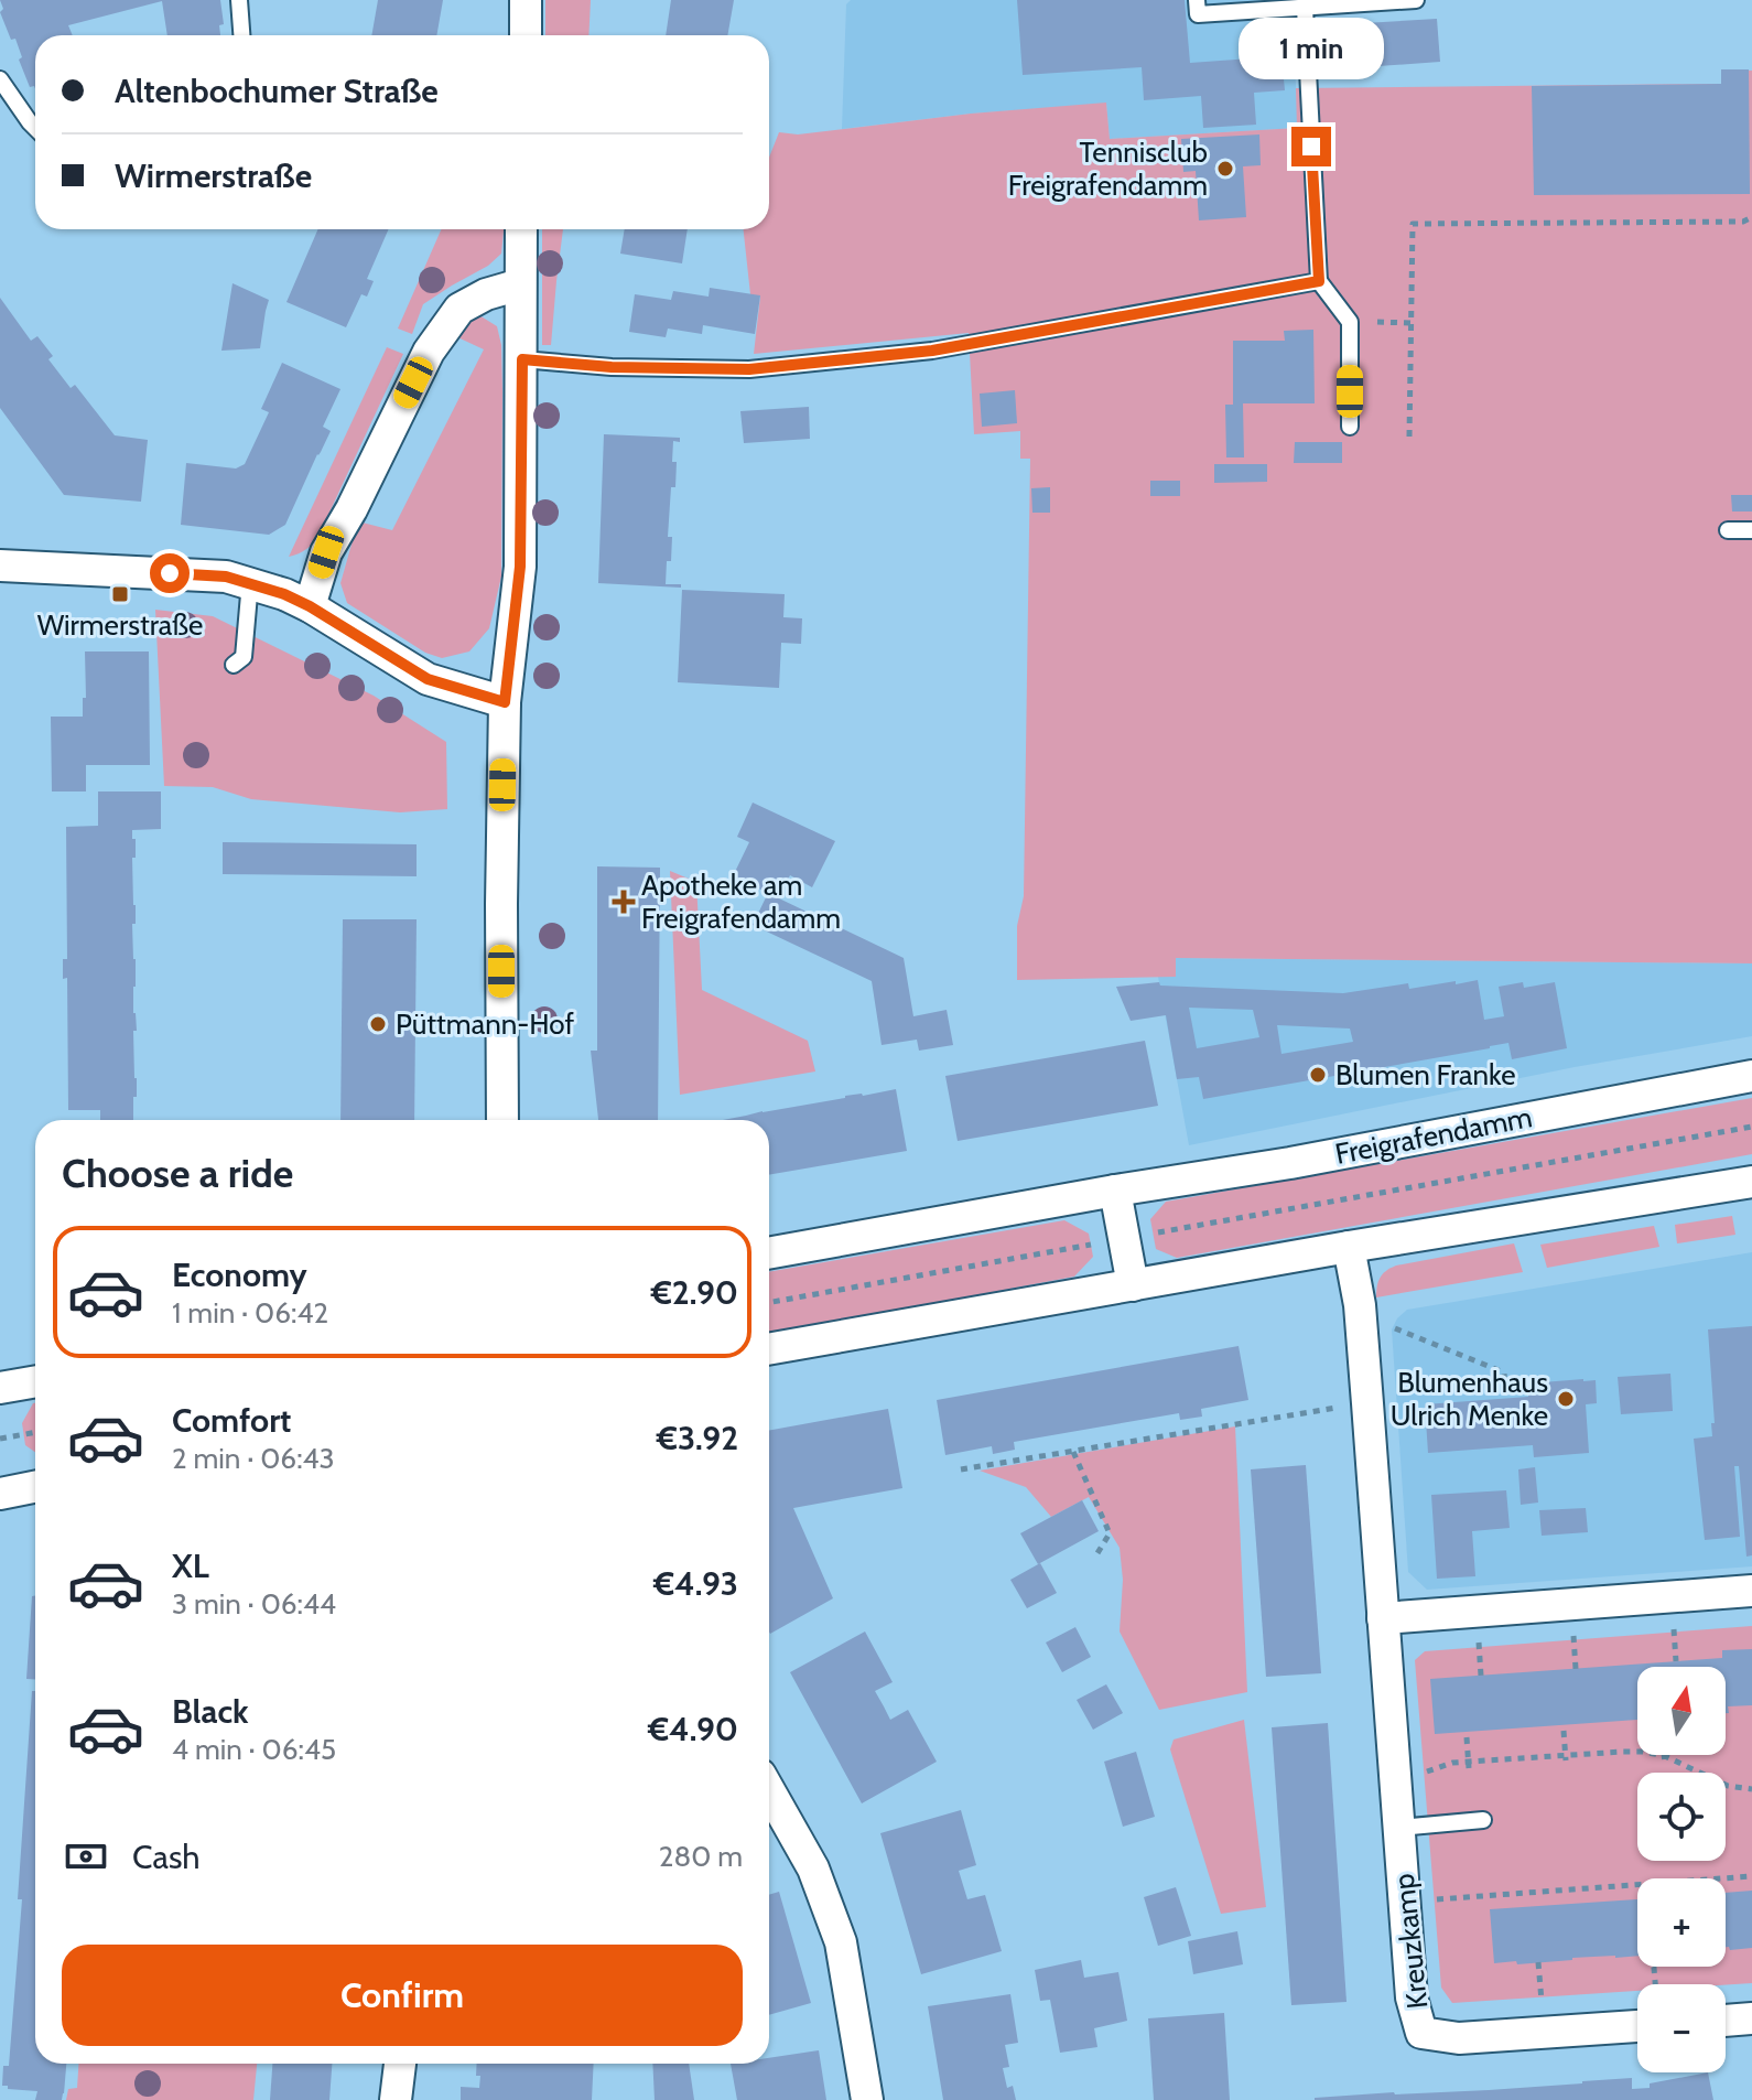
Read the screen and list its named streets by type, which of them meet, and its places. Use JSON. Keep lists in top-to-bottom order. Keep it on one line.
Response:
{"streets":{"street":["Freigrafendamm","Kreuzkamp"]},"places":{"other":["Tennisclub Freigrafendamm","Püttmann-Hof","Blumen Franke","Blumenhaus Ulrich Menke"],"transit":["Wirmerstraße"],"health":["Apotheke am Freigrafendamm"]},"north":"top","page":{"bubble":"1 min","banner":["Altenbochumer Straße","Wirmerstraße"],"heading":"Choose a ride","list":[{"name":"Economy","note":"1 min · 06:42","value":"€2.90"},{"name":"Comfort","note":"2 min · 06:43","value":"€3.92"},{"name":"XL","note":"3 min · 06:44","value":"€4.93"},{"name":"Black","note":"4 min · 06:45","value":"€4.90"}],"map_buttons":["+","−"],"pay":["Cash","280 m"],"buttons":"Confirm"}}
